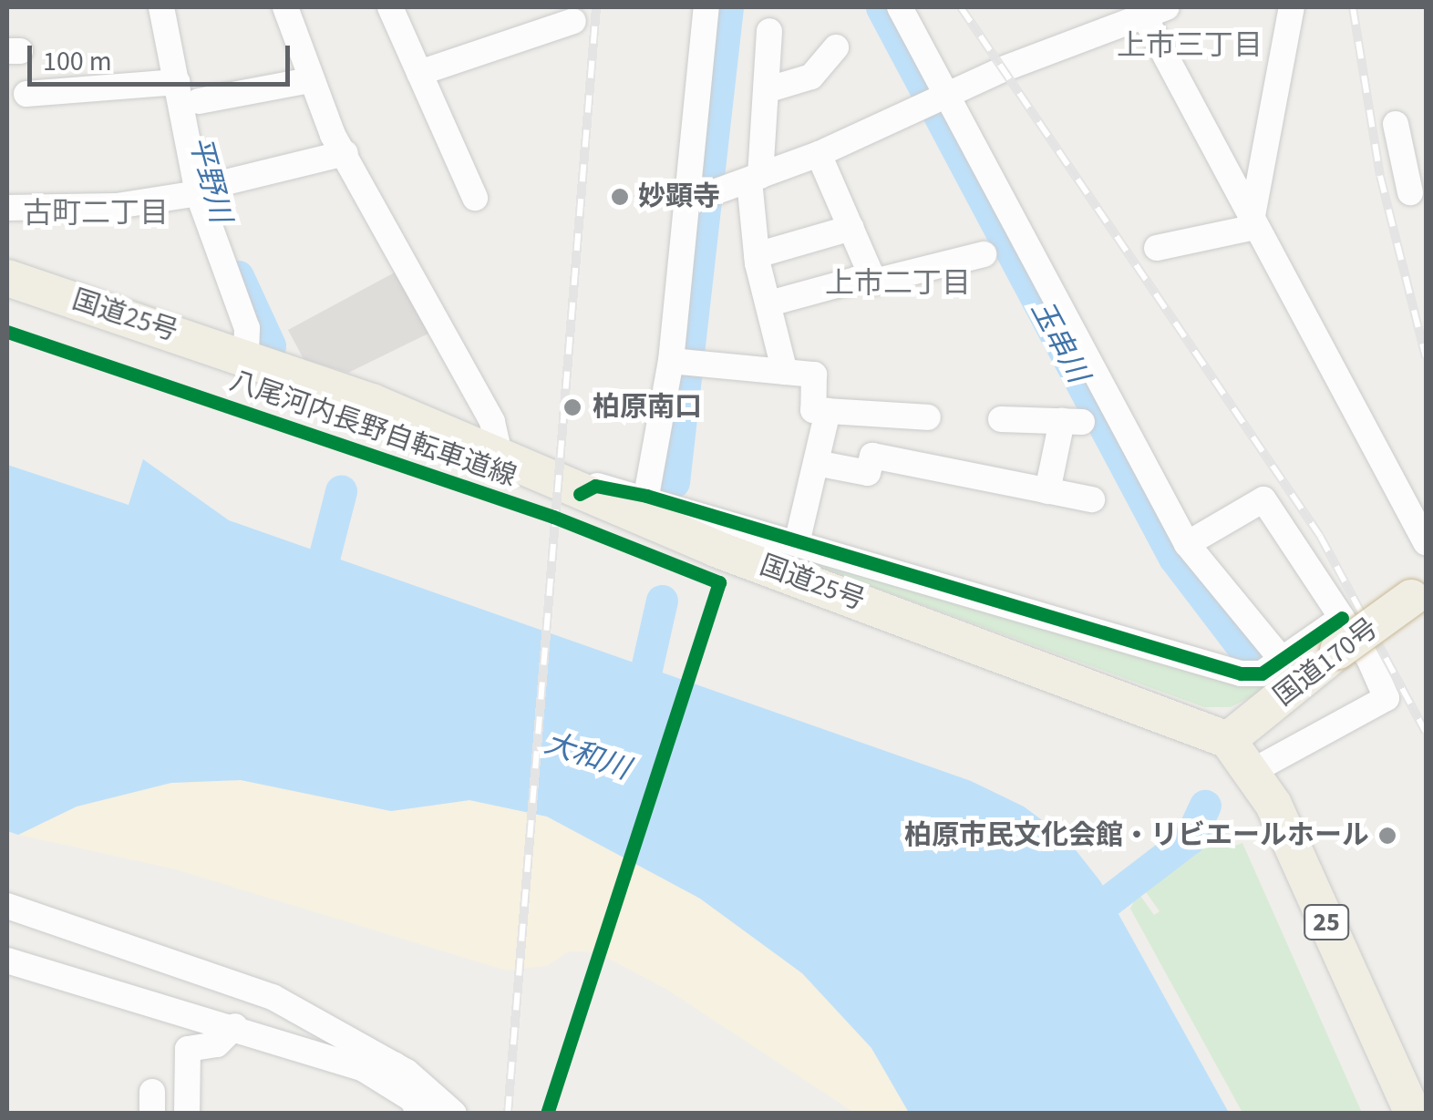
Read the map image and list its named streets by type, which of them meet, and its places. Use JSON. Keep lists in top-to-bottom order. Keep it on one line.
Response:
{"streets":{"highway":["国道25号","国道170号","25"],"cycle path":["八尾河内長野自転車道線"]},"crossings":[["国道25号","国道170号"]],"districts":["上市三丁目","古町二丁目","上市二丁目"],"water":["平野川","玉串川","大和川"],"places":["妙顕寺","柏原南口","柏原市民文化会館・リビエールホール"],"scale_bar":"100 m"}
